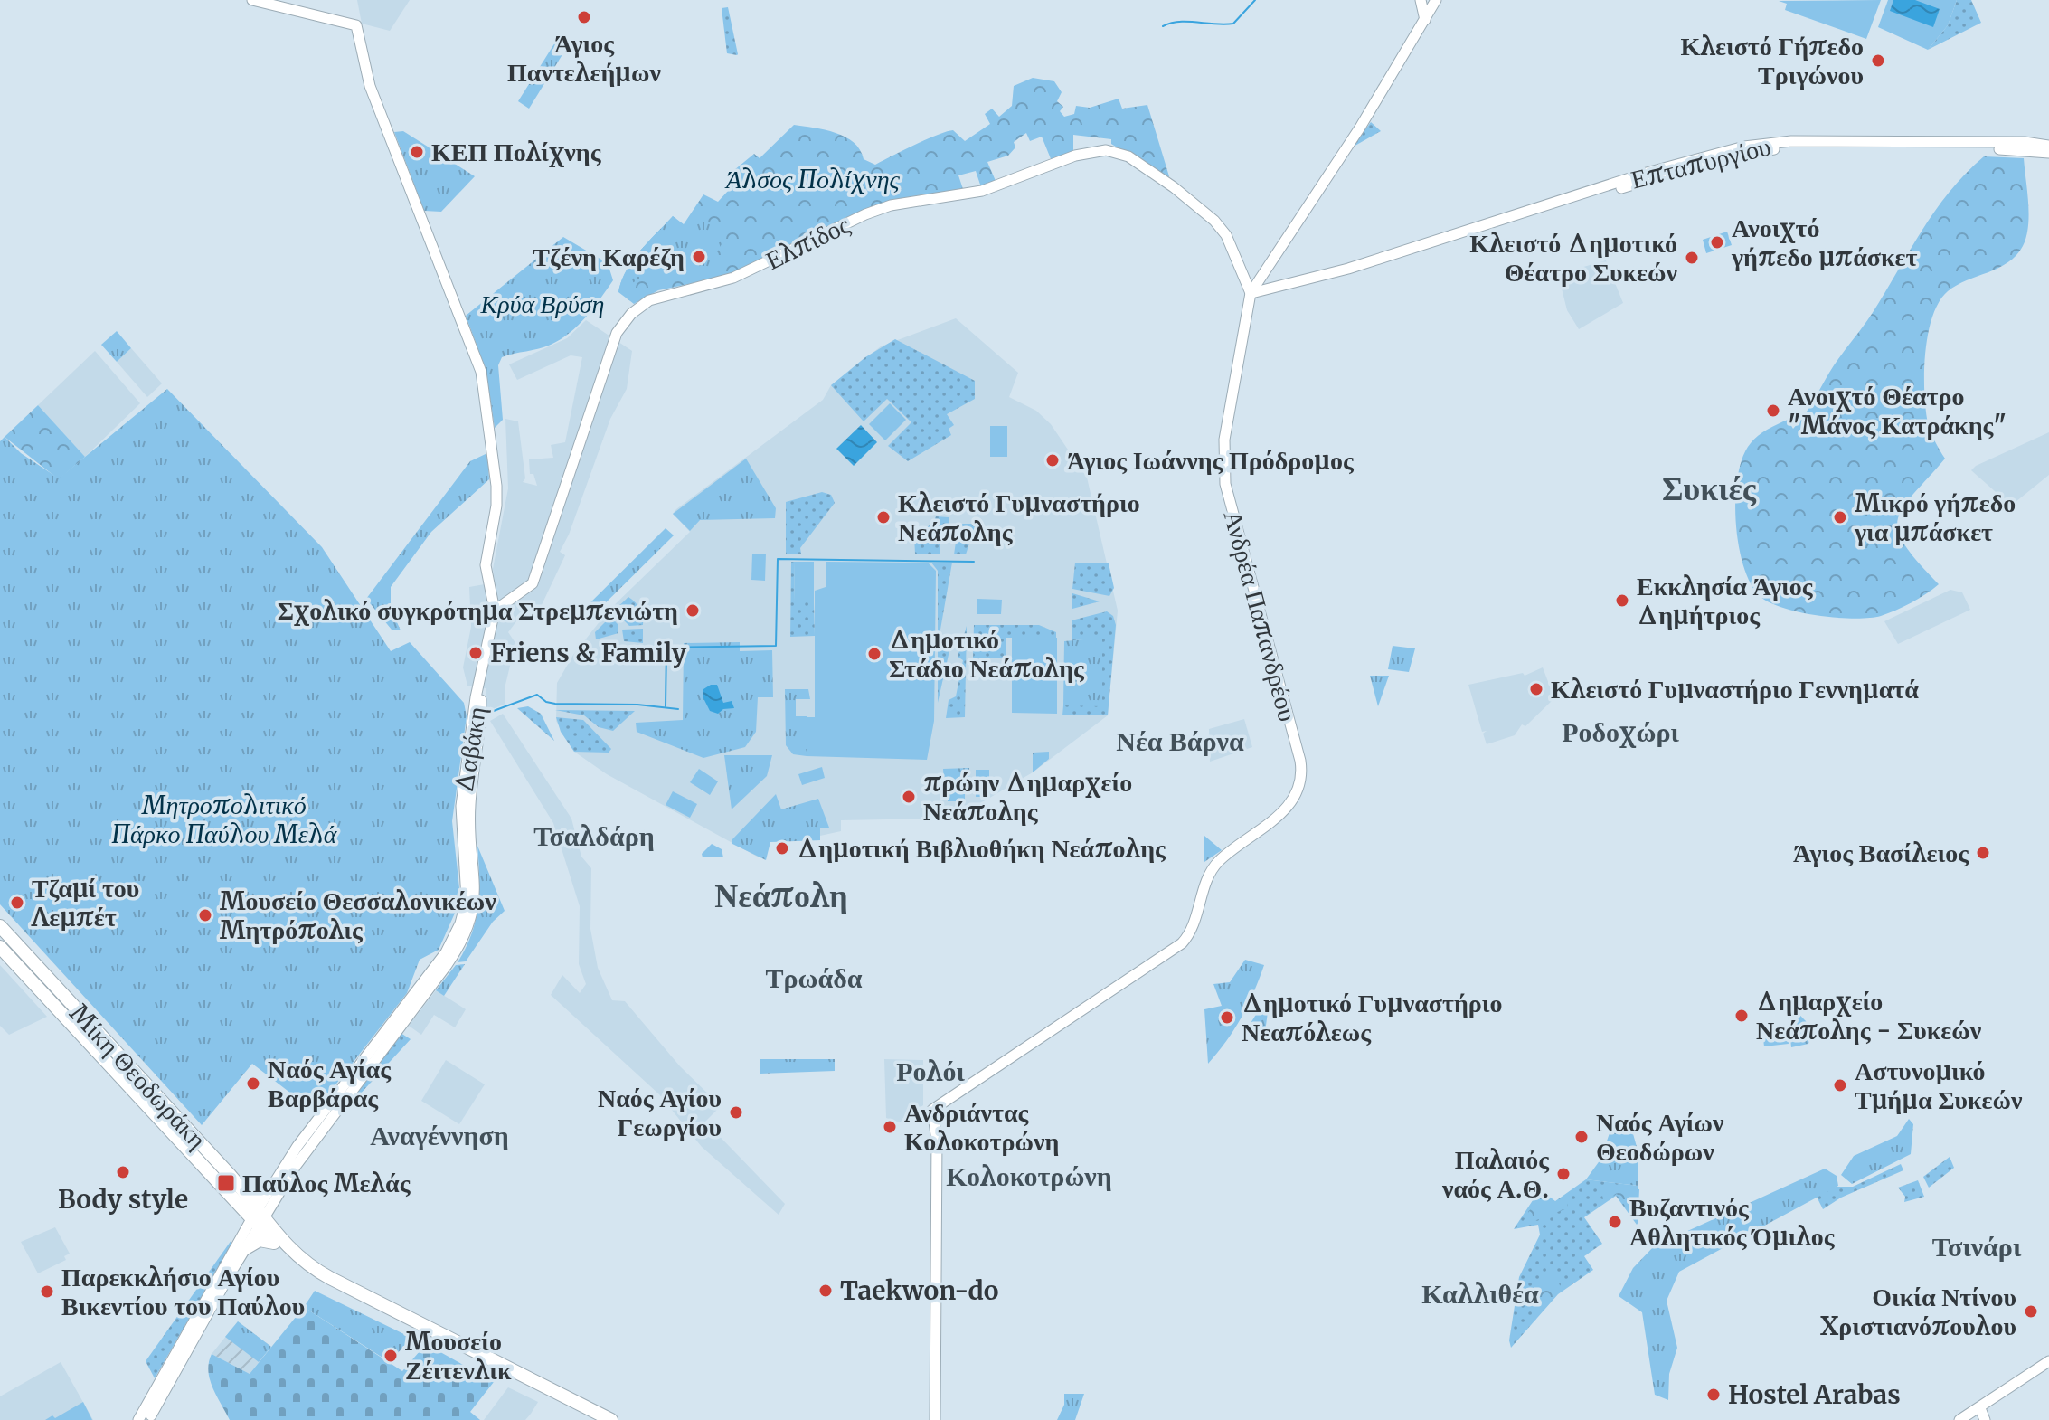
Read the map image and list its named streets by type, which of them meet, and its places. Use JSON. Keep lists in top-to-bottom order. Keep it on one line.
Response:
{"streets":{"highway":["Μίκη Θεοδωράκη"],"main road":["Επταπυργίου","Ελπίδος","Ανδρέα Παπανδρέου","Δαβάκη"]},"crossings":[["Επταπυργίου","Ελπίδος"],["Επταπυργίου","Ανδρέα Παπανδρέου"],["Ελπίδος","Ανδρέα Παπανδρέου"],["Δαβάκη","Μίκη Θεοδωράκη"]],"districts":["Συκιές","Ροδοχώρι","Νέα Βάρνα","Τσαλδάρη","Νεάπολη","Τρωάδα","Ρολόι","Αναγέννηση","Κολοκοτρώνη","Τσινάρι","Καλλιθέα"],"parks":["Άλσος Πολίχνης","Κρύα Βρύση","Μητροπολιτικό Πάρκο Παύλου Μελά"],"places":{"other":["Άγιος Παντελεήμων","Κλειστό Γήπεδο Τριγώνου","ΚΕΠ Πολίχνης","Ανοιχτό γήπεδο μπάσκετ","Τζένη Καρέζη","Κλειστό Δημοτικό Θέατρο Συκεών","Ανοιχτό Θέατρο \"Μάνος Κατράκης\"","Άγιος Ιωάννης Πρόδρομος","Κλειστό Γυμναστήριο Νεάπολης","Μικρό γήπεδο για μπάσκετ","Εκκλησία Άγιος Δημήτριος","Σχολικό συγκρότημα Στρεμπενιώτη","Friens & Family","Δημοτικό Στάδιο Νεάπολης","Κλειστό Γυμναστήριο Γεννηματά","πρώην Δημαρχείο Νεάπολης","Δημοτική Βιβλιοθήκη Νεάπολης","Άγιος Βασίλειος","Τζαμί του Λεμπέτ","Μουσείο Θεσσαλονικέων Μητρόπολις","Δημαρχείο Νεάπολης - Συκεών","Δημοτικό Γυμναστήριο Νεαπόλεως","Ναός Αγίας Βαρβάρας","Αστυνομικό Τμήμα Συκεών","Ναός Αγίου Γεωργίου","Ανδριάντας Κολοκοτρώνη","Ναός Αγίων Θεοδώρων","Body style","Παλαιός ναός Α.Θ.","Βυζαντινός Αθλητικός Όμιλος","Taekwon-do","Παρεκκλήσιο Αγίου Βικεντίου του Παύλου","Οικία Ντίνου Χριστιανόπουλου","Μουσείο Ζέιτενλικ","Hostel Arabas"],"transit":["Παύλος Μελάς"]}}
